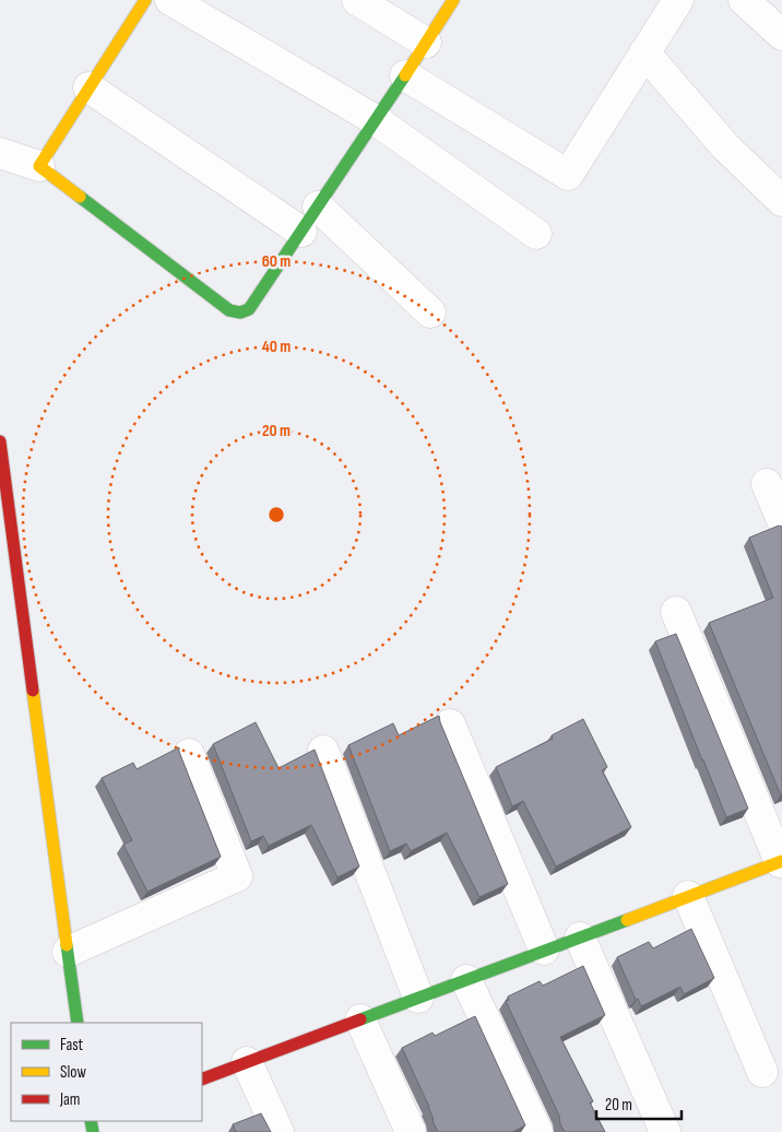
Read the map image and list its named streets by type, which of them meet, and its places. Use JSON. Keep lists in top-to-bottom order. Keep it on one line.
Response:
{"legend":["Fast","Slow","Jam"],"scale_bar":"20 m","rings":["60 m","40 m","20 m"]}
